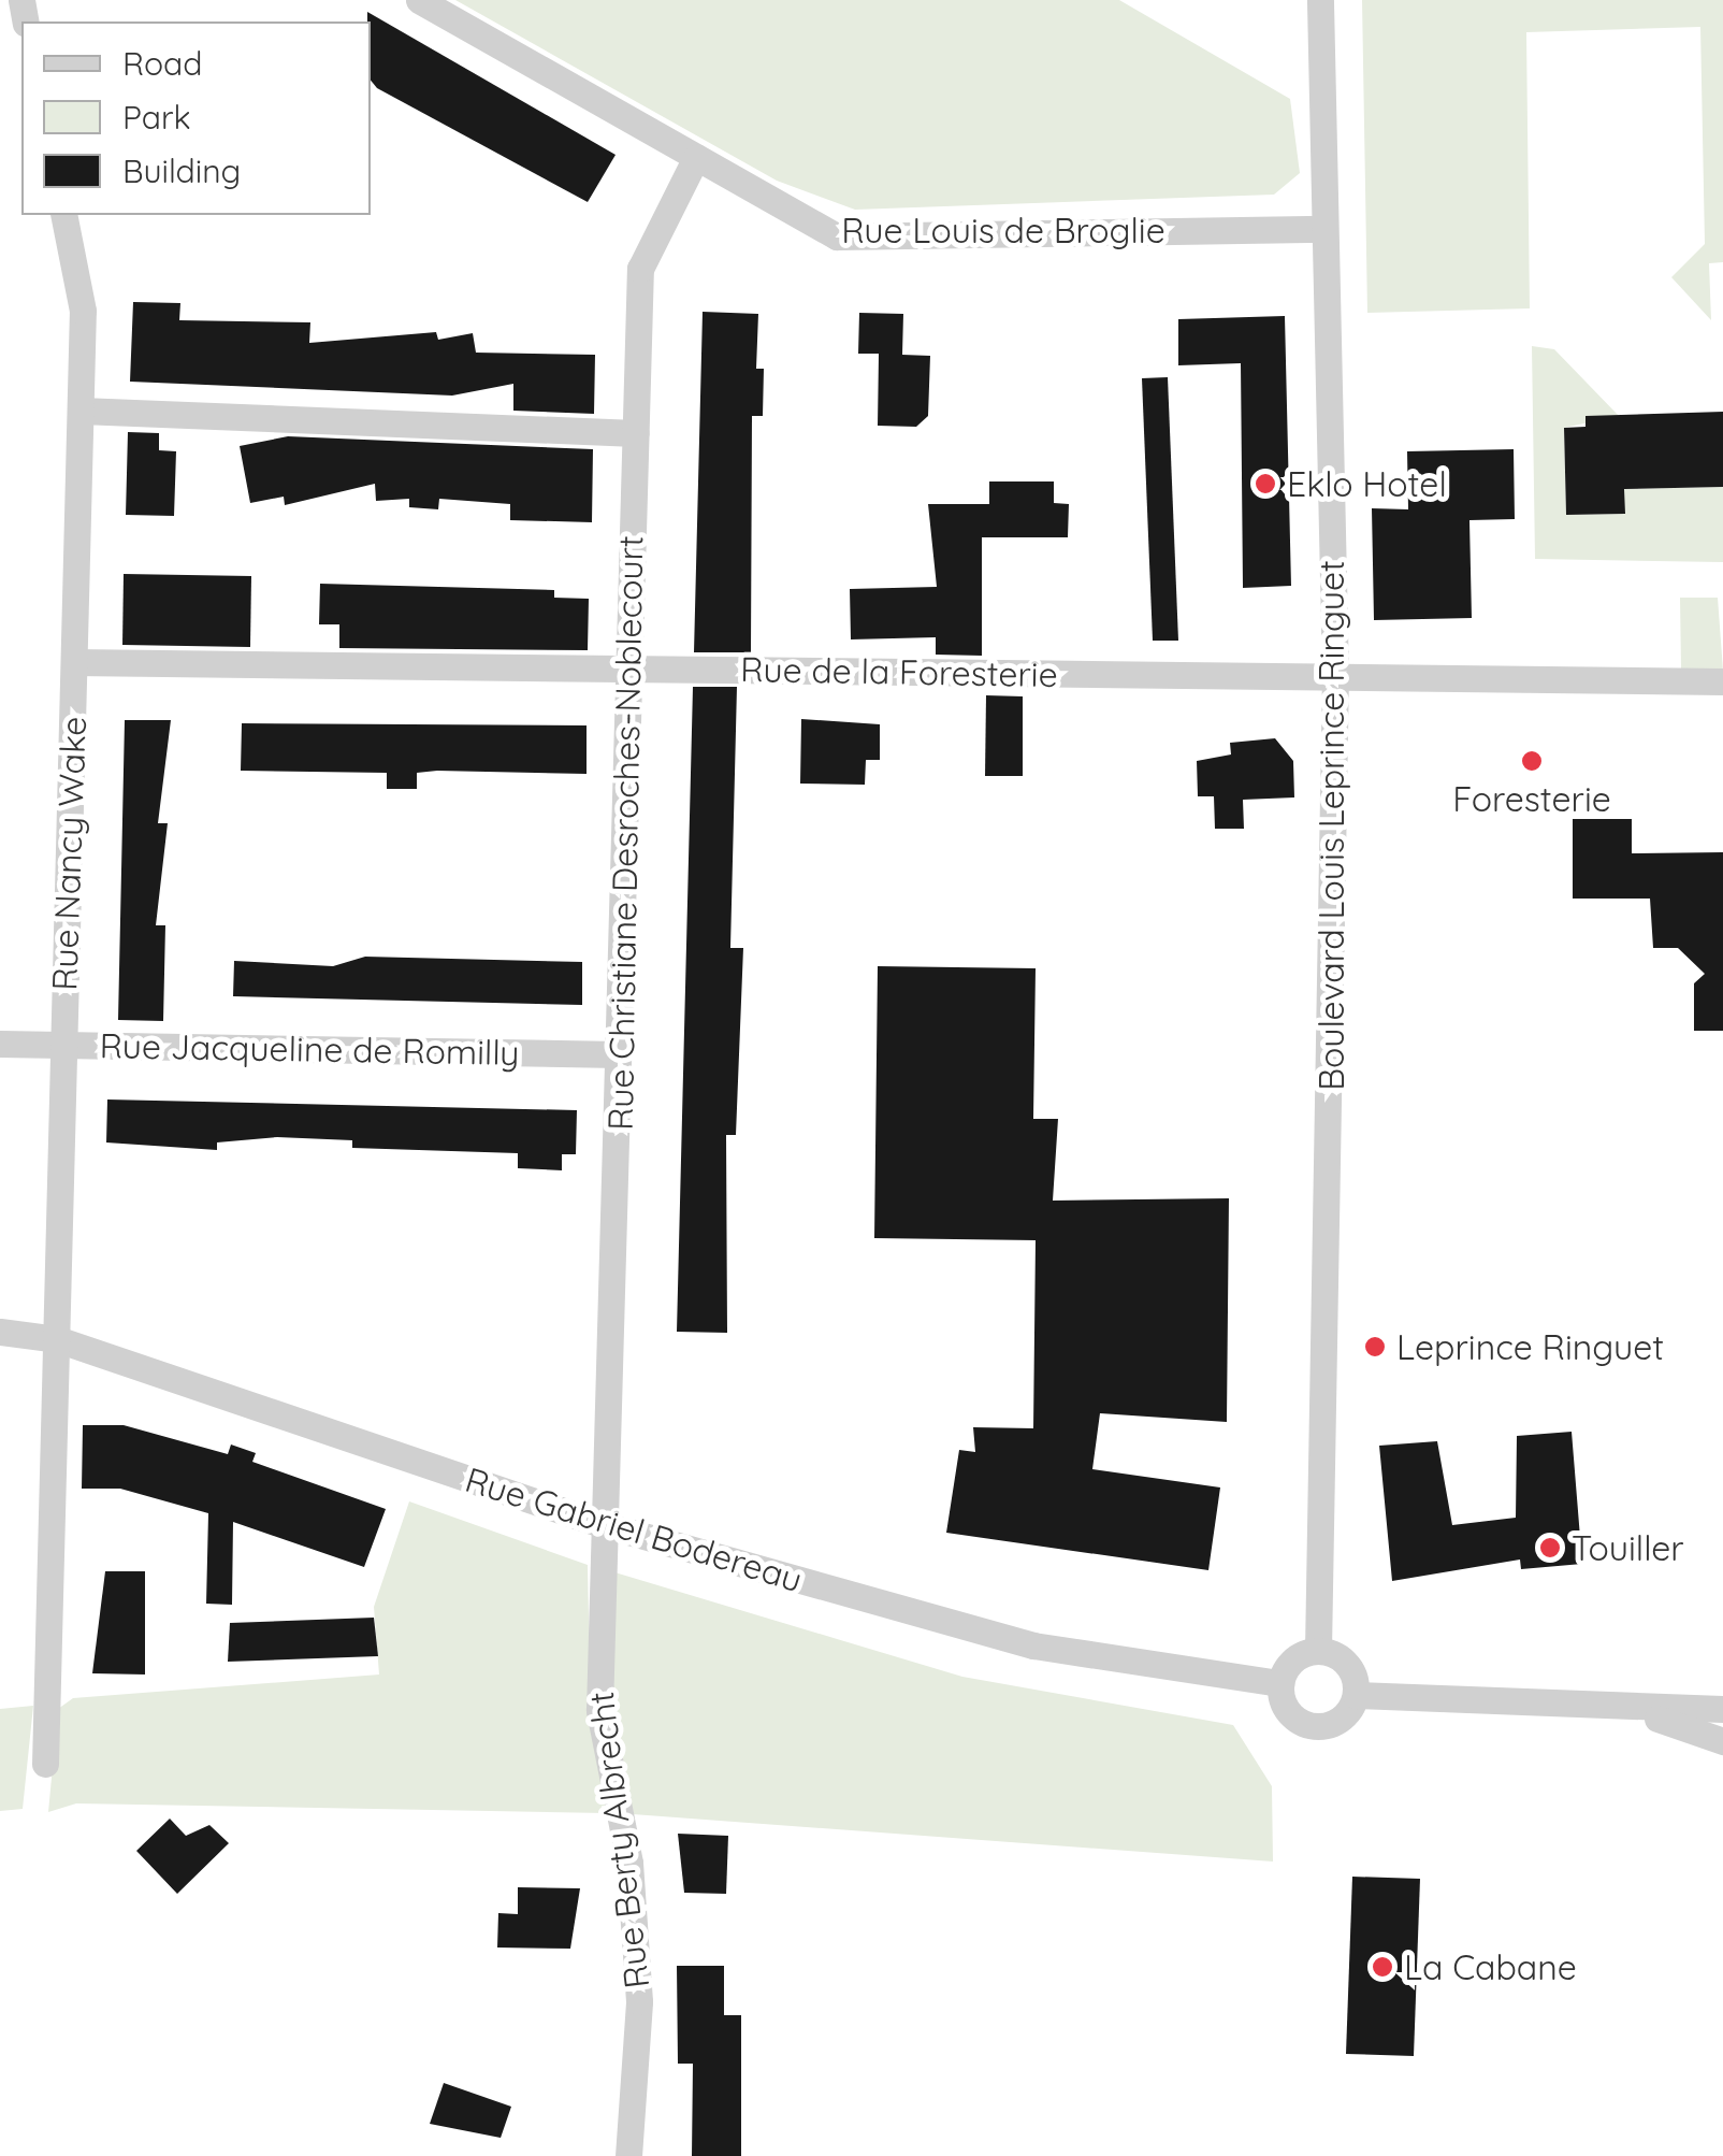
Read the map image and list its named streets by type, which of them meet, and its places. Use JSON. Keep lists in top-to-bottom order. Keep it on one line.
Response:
{"streets":{"street":["Rue Louis de Broglie","Rue de la Foresterie","Boulevard Louis Leprince Ringuet","Rue Christiane Desroches-Noblecourt","Rue Nancy Wake","Rue Jacqueline de Romilly","Rue Gabriel Bodereau","Rue Berty Albrecht"]},"crossings":[["Rue Louis de Broglie","Boulevard Louis Leprince Ringuet"],["Rue Louis de Broglie","Rue Christiane Desroches-Noblecourt"],["Rue de la Foresterie","Boulevard Louis Leprince Ringuet"],["Rue de la Foresterie","Rue Christiane Desroches-Noblecourt"],["Rue de la Foresterie","Rue Nancy Wake"],["Boulevard Louis Leprince Ringuet","Rue Gabriel Bodereau"],["Rue Christiane Desroches-Noblecourt","Rue Jacqueline de Romilly"],["Rue Christiane Desroches-Noblecourt","Rue Gabriel Bodereau"],["Rue Christiane Desroches-Noblecourt","Rue Berty Albrecht"],["Rue Nancy Wake","Rue Jacqueline de Romilly"],["Rue Nancy Wake","Rue Gabriel Bodereau"],["Rue Gabriel Bodereau","Rue Berty Albrecht"]],"places":["Eklo Hotel","Foresterie","Leprince Ringuet","Touiller","La Cabane"],"legend":["Road","Park","Building"]}
